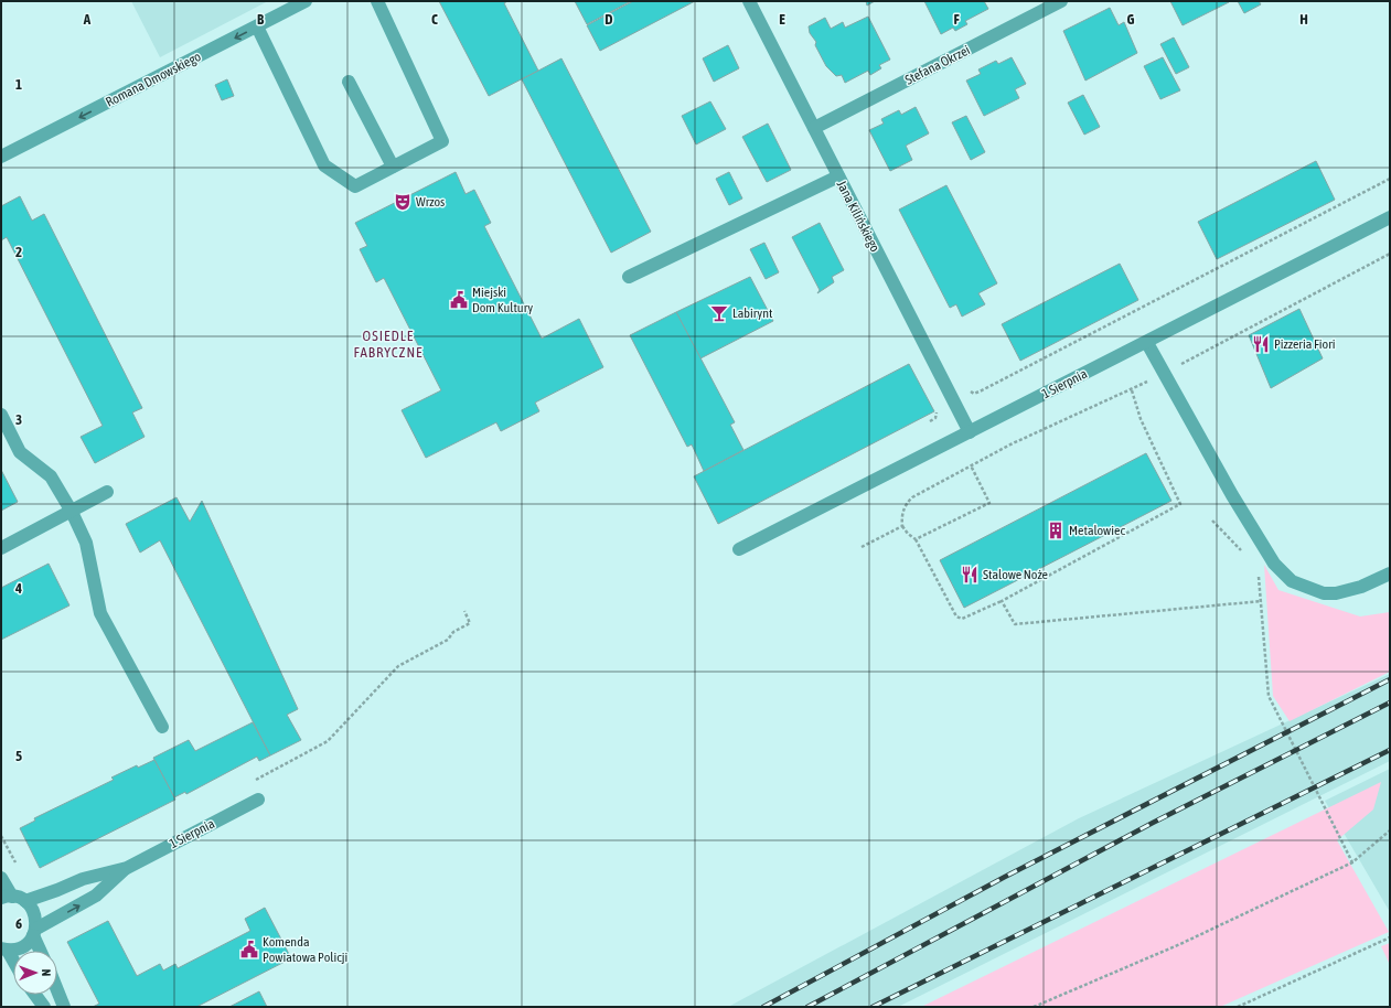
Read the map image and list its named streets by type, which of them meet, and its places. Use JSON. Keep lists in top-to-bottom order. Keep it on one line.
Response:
{"streets":{"street":["Stefana Okrzei","Romana Dmowskiego","Jana Kilińskiego","1 Sierpnia"]},"crossings":[["Stefana Okrzei","Jana Kilińskiego"],["Jana Kilińskiego","1 Sierpnia"]],"one_way":["Romana Dmowskiego"],"districts":["OSIEDLE FABRYCZNE"],"places":{"theatre":["Wrzos"],"public building":["Miejski Dom Kultury","Komenda Powiatowa Policji"],"bar":["Labirynt"],"restaurant":["Pizzeria Fiori","Stalowe Noże"],"building":["Metalowiec"]},"north":"right","grid":{"columns":["A","B","C","D","E","F","G","H"],"rows":["1","2","3","4","5","6"]}}
